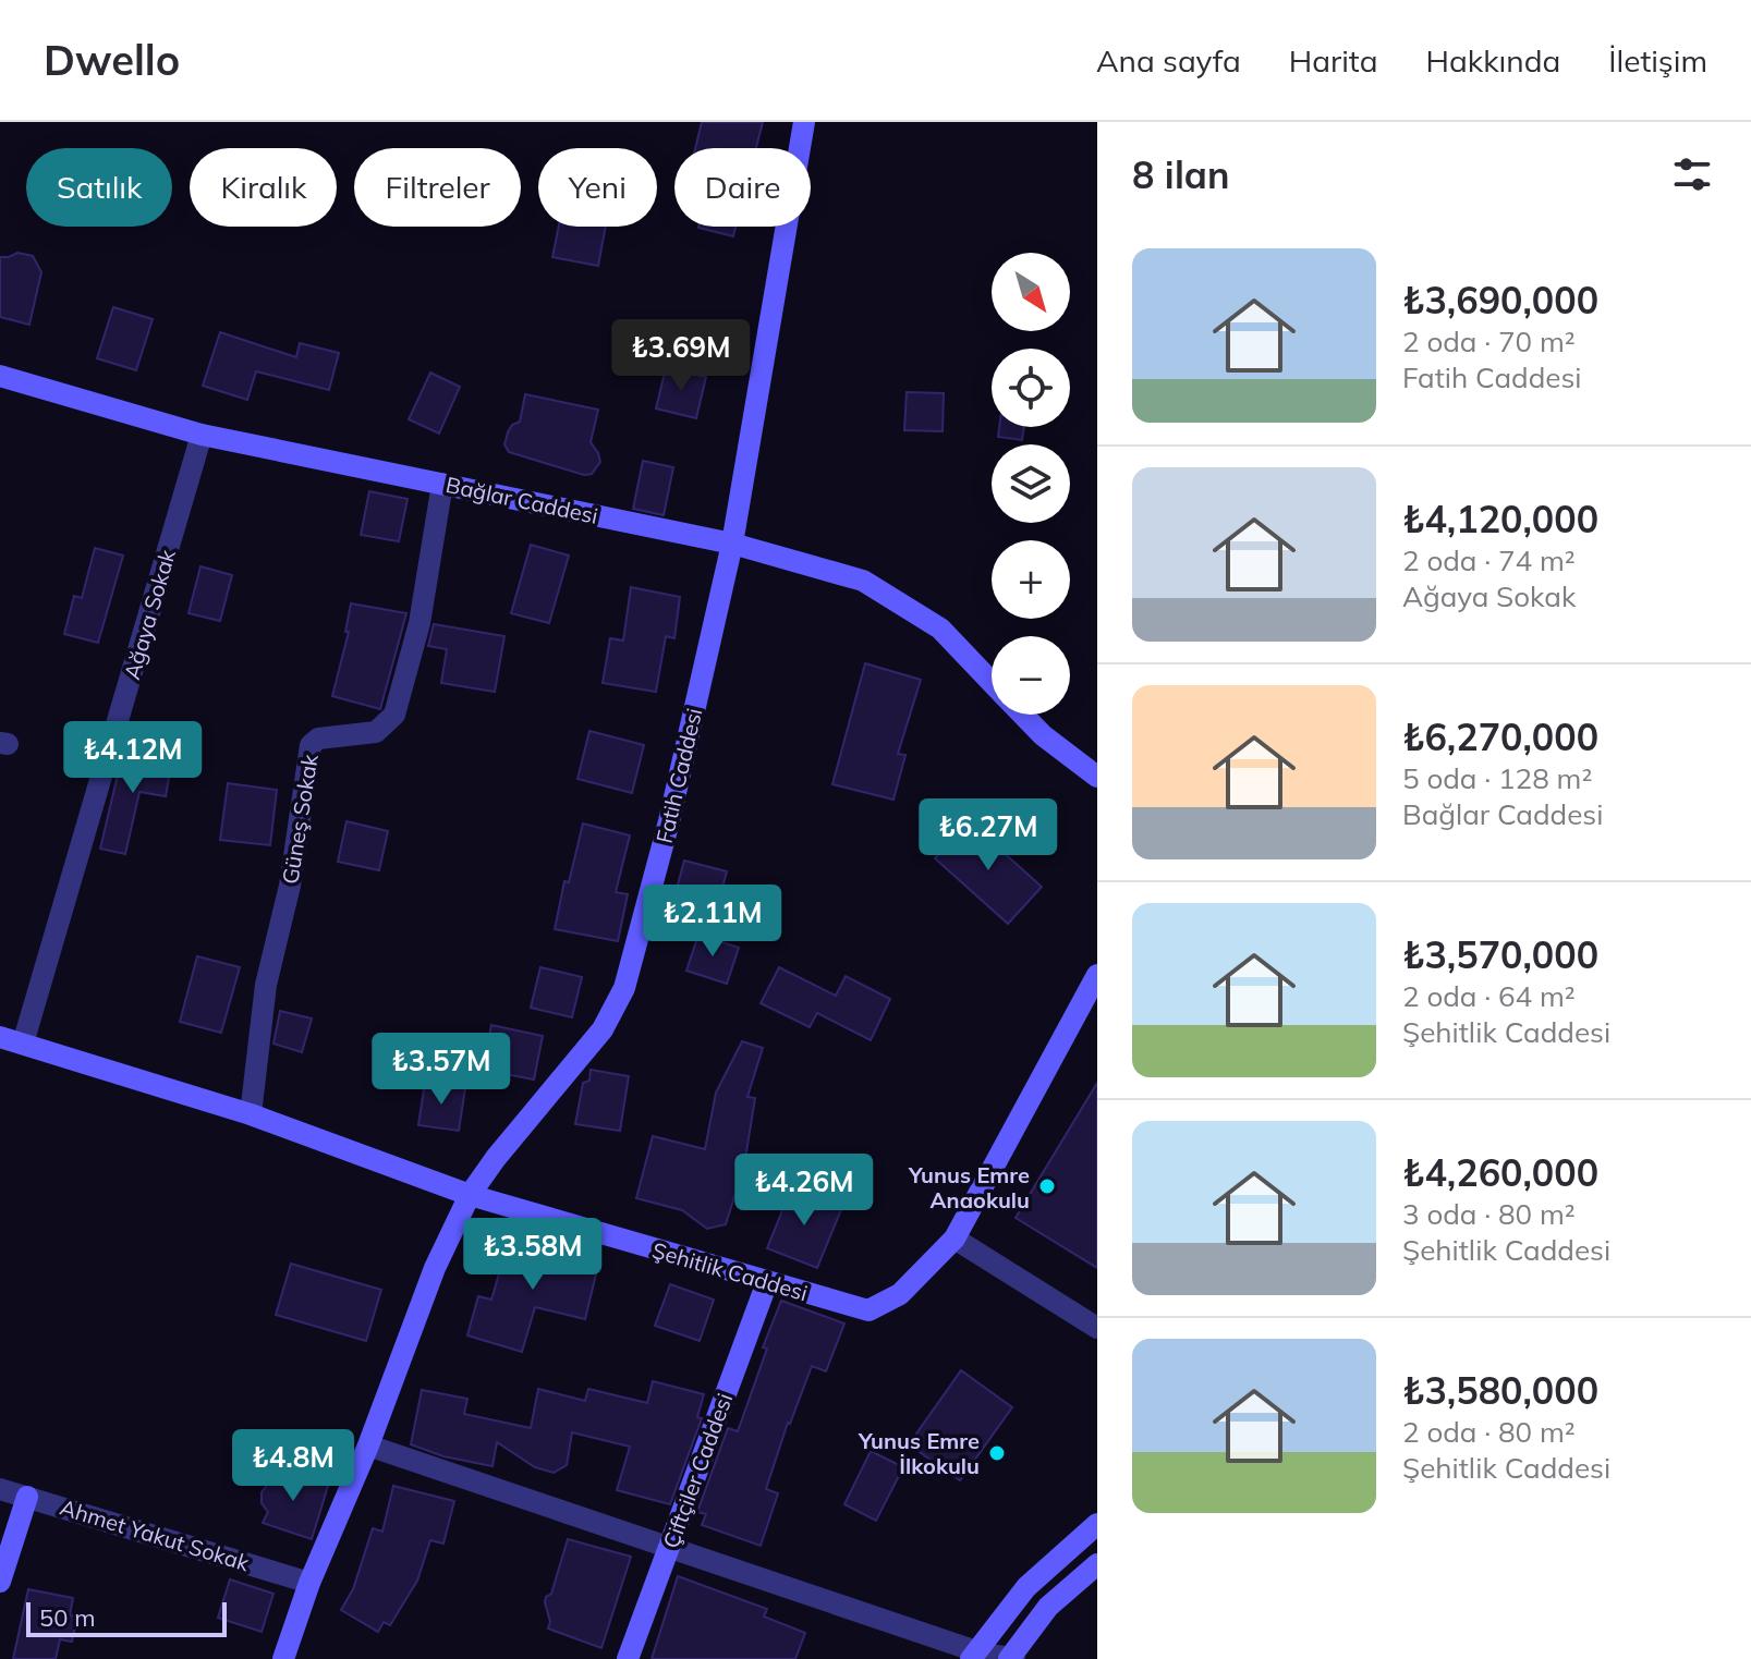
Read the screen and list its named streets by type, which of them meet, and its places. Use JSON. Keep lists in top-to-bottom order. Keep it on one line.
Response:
{"streets":{"street":["Bağlar Caddesi","Ağaya Sokak","Fatih Caddesi","Güneş Sokak","Şehitlik Caddesi","Çiftçiler Caddesi","Ahmet Yakut Sokak"]},"crossings":[["Bağlar Caddesi","Ağaya Sokak"],["Bağlar Caddesi","Fatih Caddesi"],["Bağlar Caddesi","Güneş Sokak"],["Ağaya Sokak","Şehitlik Caddesi"],["Fatih Caddesi","Şehitlik Caddesi"],["Fatih Caddesi","Ahmet Yakut Sokak"],["Güneş Sokak","Şehitlik Caddesi"],["Şehitlik Caddesi","Çiftçiler Caddesi"]],"places":["Yunus Emre Anaokulu","Yunus Emre İlkokulu"],"scale_bar":"50 m","north":"bottom right","page":{"header":"Dwello","nav":["Ana sayfa","Harita","Hakkında","İletişim"],"heading":"8 ilan","chip":["Satılık","Kiralık","Filtreler","Yeni","Daire"],"list":[{"name":"₺3,690,000","note":"2 oda · 70 m² · Fatih Caddesi"},{"name":"₺4,120,000","note":"2 oda · 74 m² · Ağaya Sokak"},{"name":"₺6,270,000","note":"5 oda · 128 m² · Bağlar Caddesi"},{"name":"₺3,570,000","note":"2 oda · 64 m² · Şehitlik Caddesi"},{"name":"₺4,260,000","note":"3 oda · 80 m² · Şehitlik Caddesi"},{"name":"₺3,580,000","note":"2 oda · 80 m² · Şehitlik Caddesi"}],"map_buttons":["+","−"],"price":["₺3.69M","₺4.12M","₺6.27M","₺2.11M","₺3.57M","₺4.26M","₺3.58M","₺4.8M"],"scale":"50 m"}}
